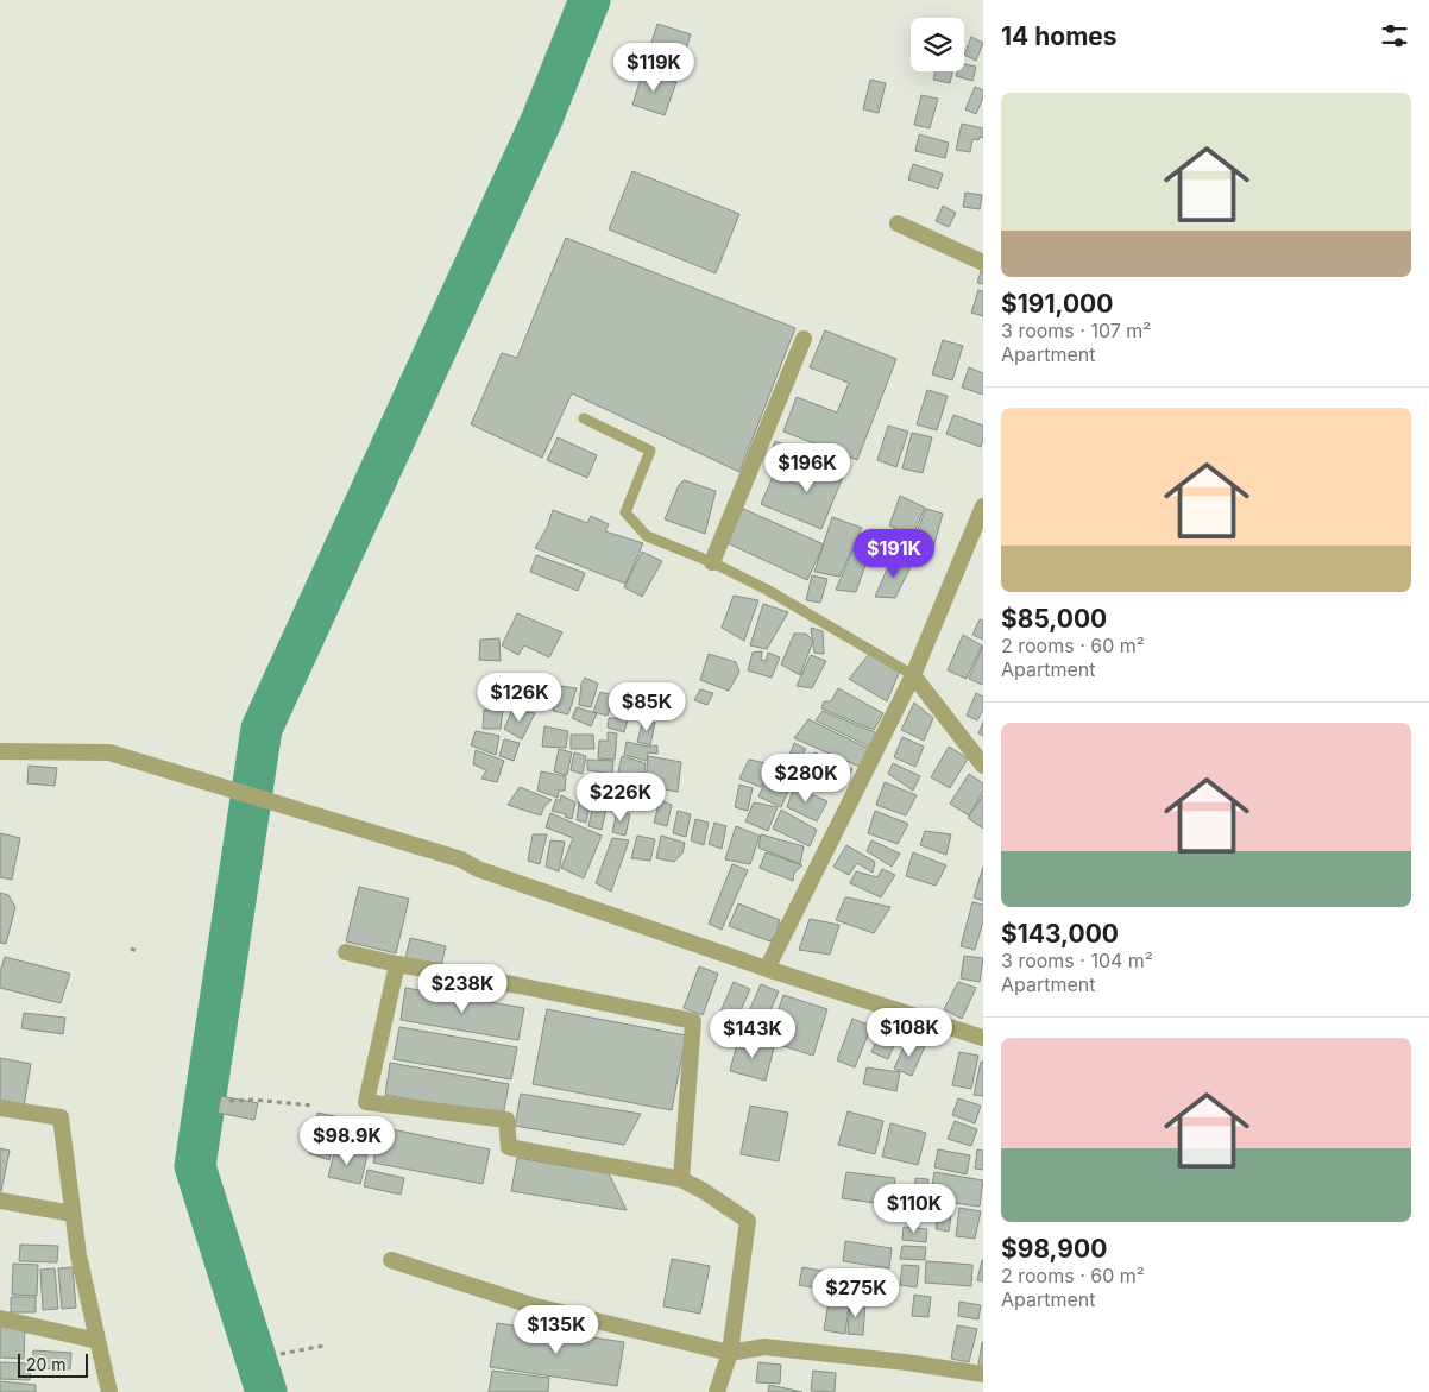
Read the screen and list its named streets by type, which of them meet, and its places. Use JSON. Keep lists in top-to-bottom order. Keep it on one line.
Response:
{"scale_bar":"20 m","page":{"heading":"14 homes","price":["$119K","$196K","$191K","$126K","$85K","$280K","$226K","$238K","$108K","$143K","$98.9K","$110K","$275K","$135K"],"list":[{"name":"$191,000","note":"3 rooms · 107 m² · Apartment"},{"name":"$85,000","note":"2 rooms · 60 m² · Apartment"},{"name":"$143,000","note":"3 rooms · 104 m² · Apartment"},{"name":"$98,900","note":"2 rooms · 60 m² · Apartment"}],"scale":"20 m"}}
